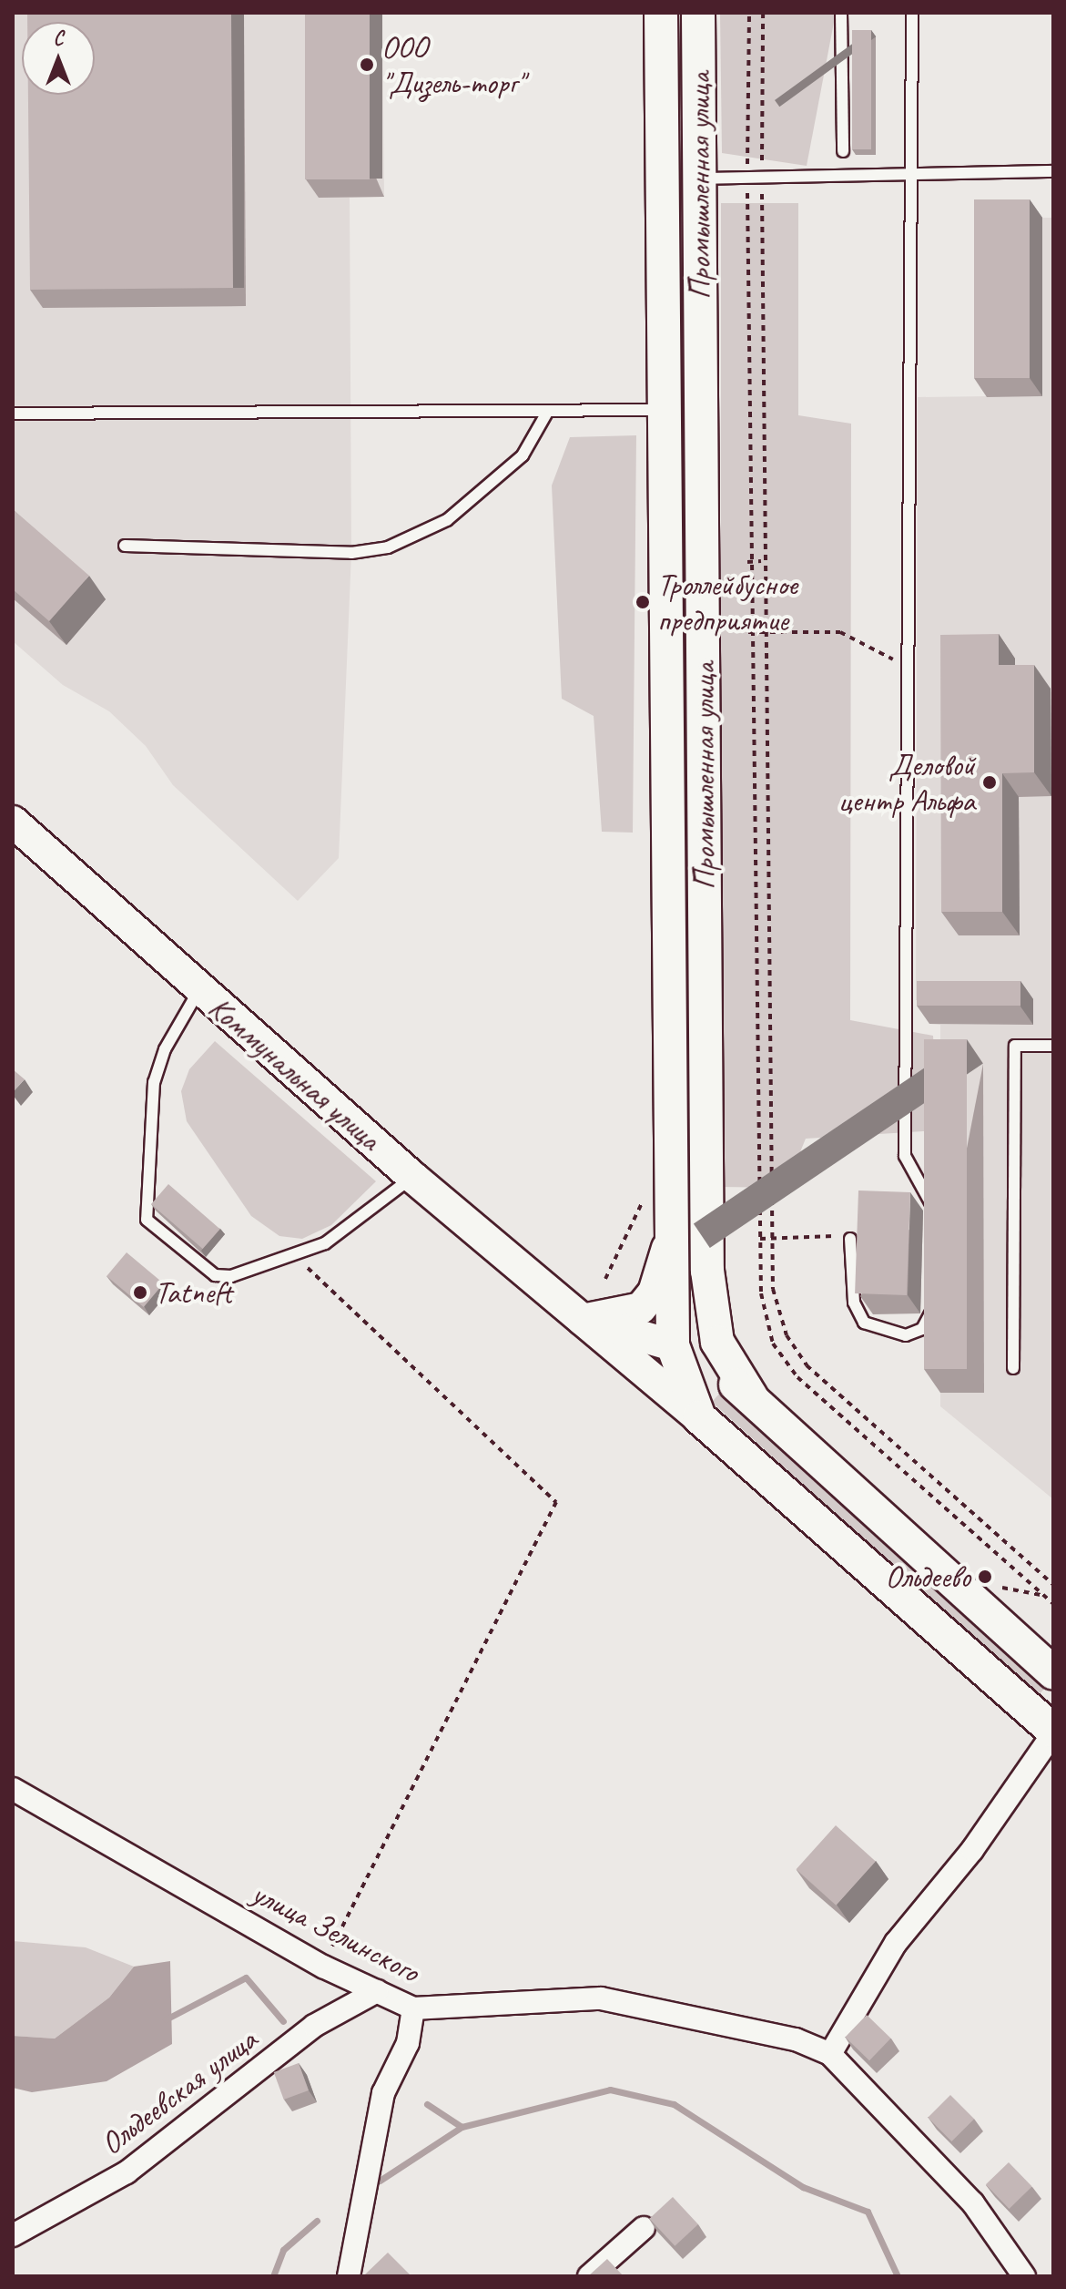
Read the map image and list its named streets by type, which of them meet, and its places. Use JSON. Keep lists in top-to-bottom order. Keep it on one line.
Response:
{"streets":{"main road":["Промышленная улица","Коммунальная улица"],"street":["улица Зелинского","Ольдеевская улица"]},"crossings":[["Промышленная улица","Коммунальная улица"],["улица Зелинского","Ольдеевская улица"]],"places":["ООО \"Дизель-торг\"","Троллейбусное предприятие","Деловой центр Альфа","Tatneft","Ольдеево"],"north":"top"}
